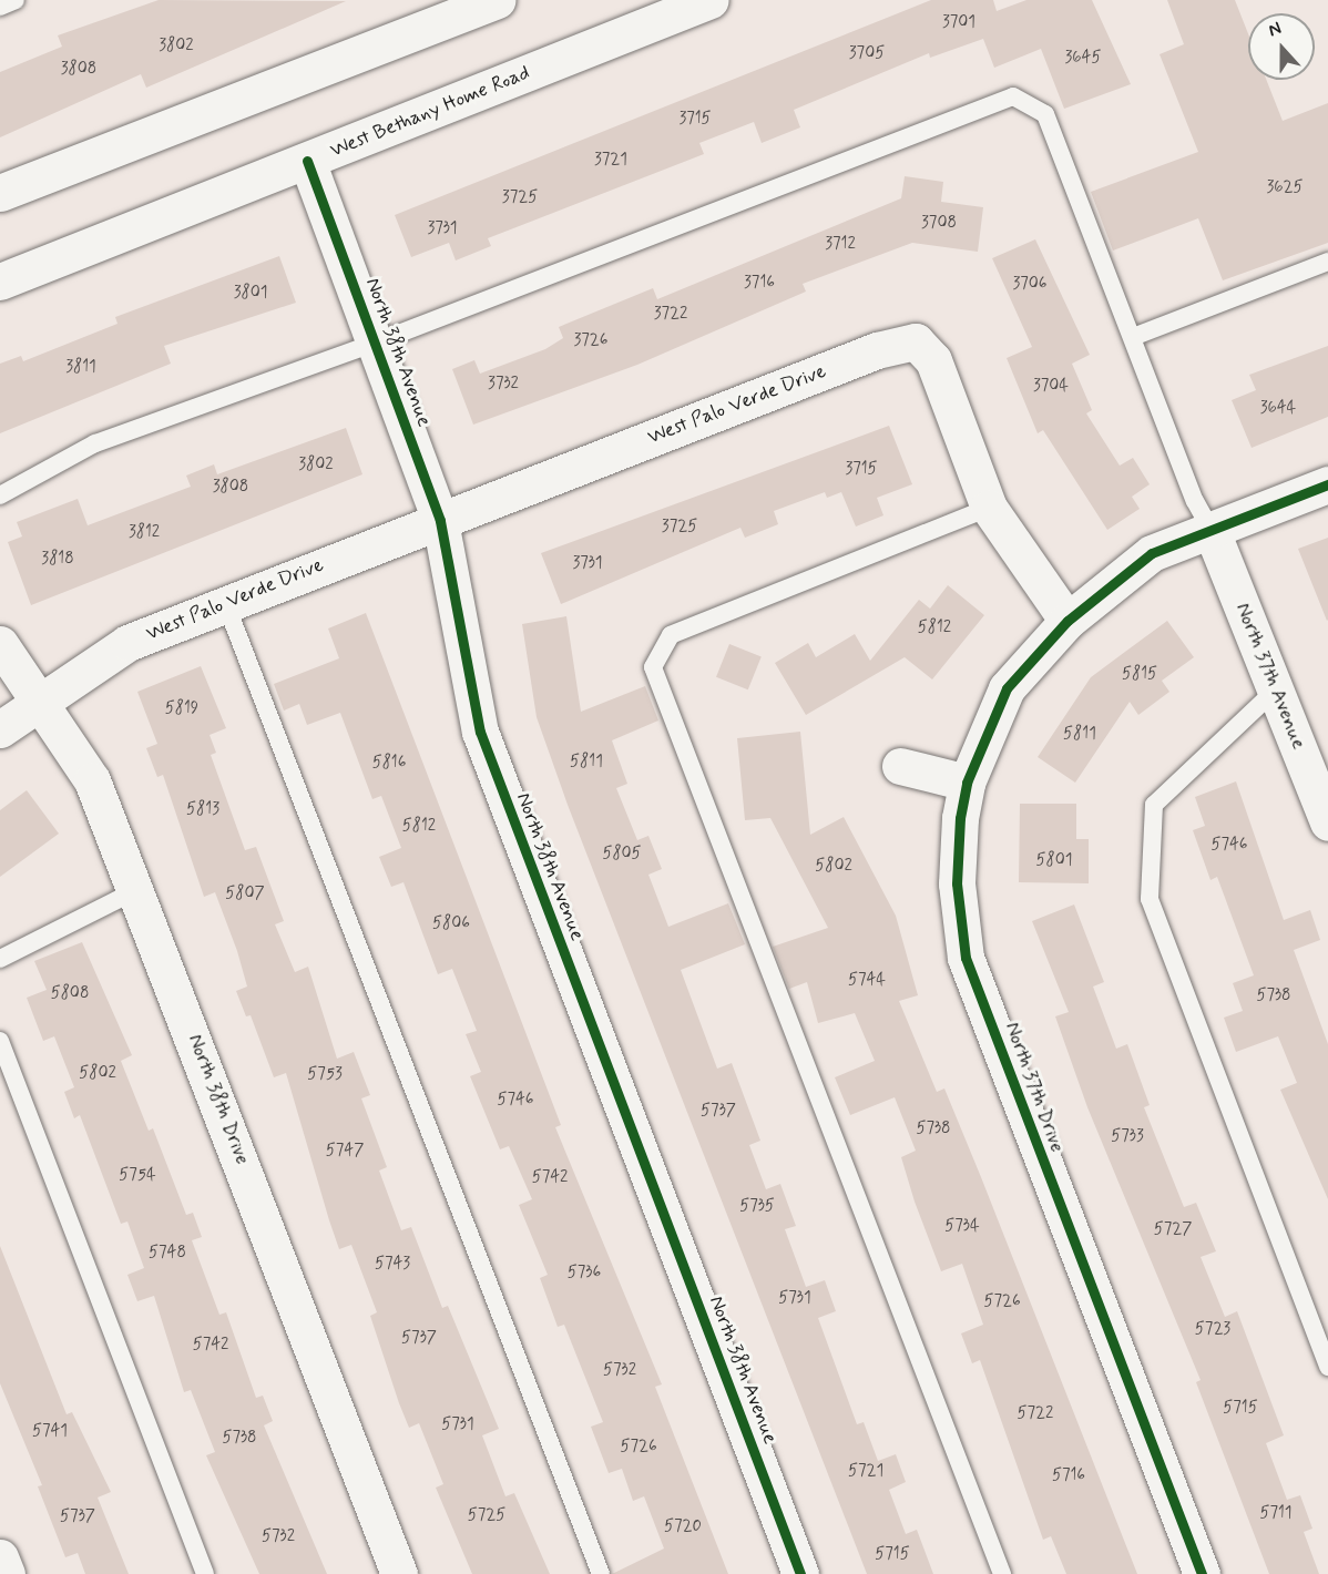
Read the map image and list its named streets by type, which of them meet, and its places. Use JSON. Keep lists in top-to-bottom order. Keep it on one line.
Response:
{"streets":{"street":["West Bethany Home Road","North 38th Avenue","West Palo Verde Drive","North 37th Avenue","North 37th Drive","North 38th Drive"]},"crossings":[["West Bethany Home Road","North 38th Avenue"],["North 38th Avenue","West Palo Verde Drive"],["West Palo Verde Drive","North 37th Drive"],["West Palo Verde Drive","North 38th Drive"]],"house_numbers":["3701","3802","3705","3645","3808","3715","3721","3625","3725","3708","3731","3712","3716","3706","3801","3722","3726","3811","3732","3704","3644","3802","3715","3808","3725","3812","3818","3731","5812","5815","5819","5811","5811","5816","5813","5812","5746","5805","5801","5802","5807","5806","5744","5808","5738","5802","5753","5746","5737","5738","5733","5747","5754","5742","5735","5734","5727","5748","5743","5736","5731","5726","5723","5737","5742","5732","5715","5722","5731","5741","5738","5726","5721","5716","5711","5725","5737","5720","5732","5715"],"north":"top"}
